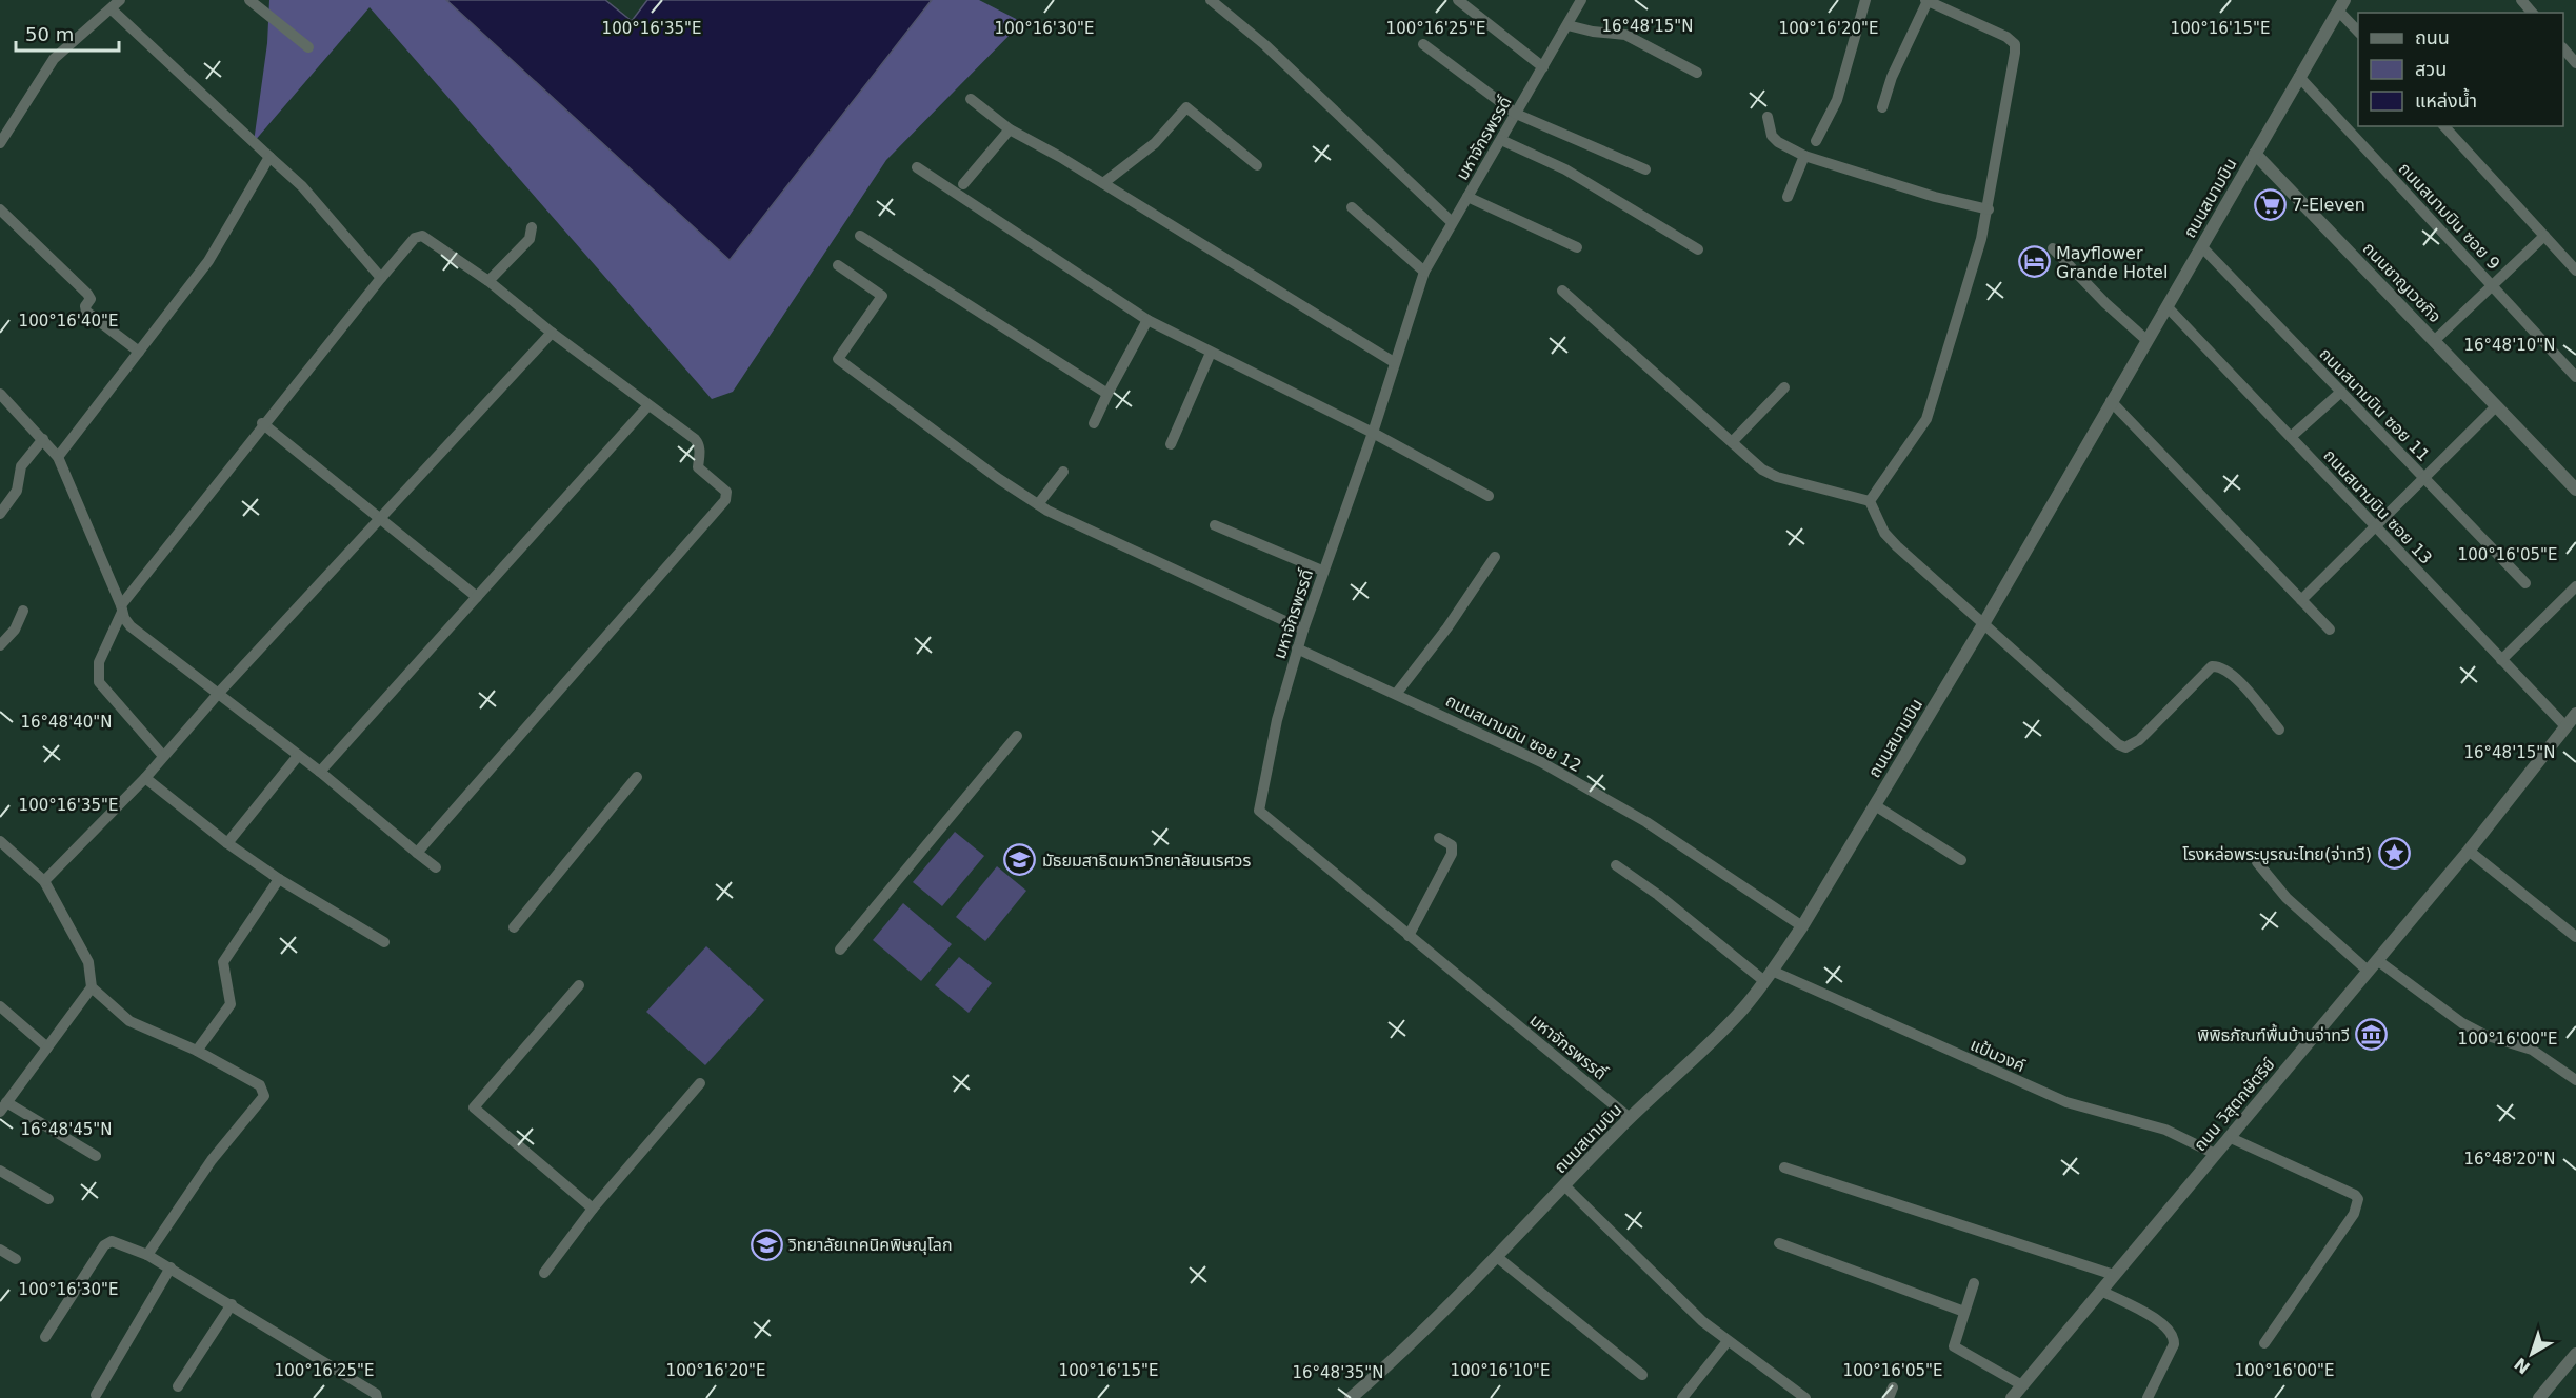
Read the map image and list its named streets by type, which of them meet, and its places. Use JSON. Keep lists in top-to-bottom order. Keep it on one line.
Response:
{"streets":{"street":["มหาจักรพรรดิ์","ถนนสนามบิน","ถนนสนามบิน ซอย 9","ถนนชาญเวชกิจ","ถนนสนามบิน ซอย 11","ถนนสนามบิน ซอย 13","ถนนสนามบิน ซอย 12","แป้นวงค์","ถนน วิสุตกษัตริย์"]},"crossings":[["มหาจักรพรรดิ์","ถนนสนามบิน"],["มหาจักรพรรดิ์","ถนนสนามบิน ซอย 12"],["ถนนสนามบิน","ถนนสนามบิน ซอย 9"],["ถนนสนามบิน","ถนนชาญเวชกิจ"],["ถนนสนามบิน","ถนนสนามบิน ซอย 11"],["ถนนสนามบิน","ถนนสนามบิน ซอย 13"],["ถนนสนามบิน","ถนนสนามบิน ซอย 12"],["ถนนสนามบิน","แป้นวงค์"],["ถนนสนามบิน ซอย 13","ถนน วิสุตกษัตริย์"],["แป้นวงค์","ถนน วิสุตกษัตริย์"]],"places":{"supermarket":["7-Eleven"],"hotel":["Mayflower Grande Hotel"],"place":["โรงหล่อพระบูรณะไทย(จ่าทวี)"],"school or university":["มัธยมสาธิตมหาวิทยาลัยนเรศวร","วิทยาลัยเทคนิคพิษณุโลก"],"museum":["พิพิธภัณฑ์พื้นบ้านจ่าทวี"]},"legend":["ถนน","สวน","แหล่งน้ำ"],"scale_bar":"50 m","north":"bottom left","coordinates":["16°48'15\"N","100°16'35\"E","100°16'30\"E","100°16'25\"E","100°16'20\"E","100°16'15\"E","100°16'40\"E","16°48'10\"N","100°16'05\"E","16°48'40\"N","100°16'00\"E","16°48'45\"N","16°48'20\"N","100°16'10\"E","16°48'35\"N"]}
